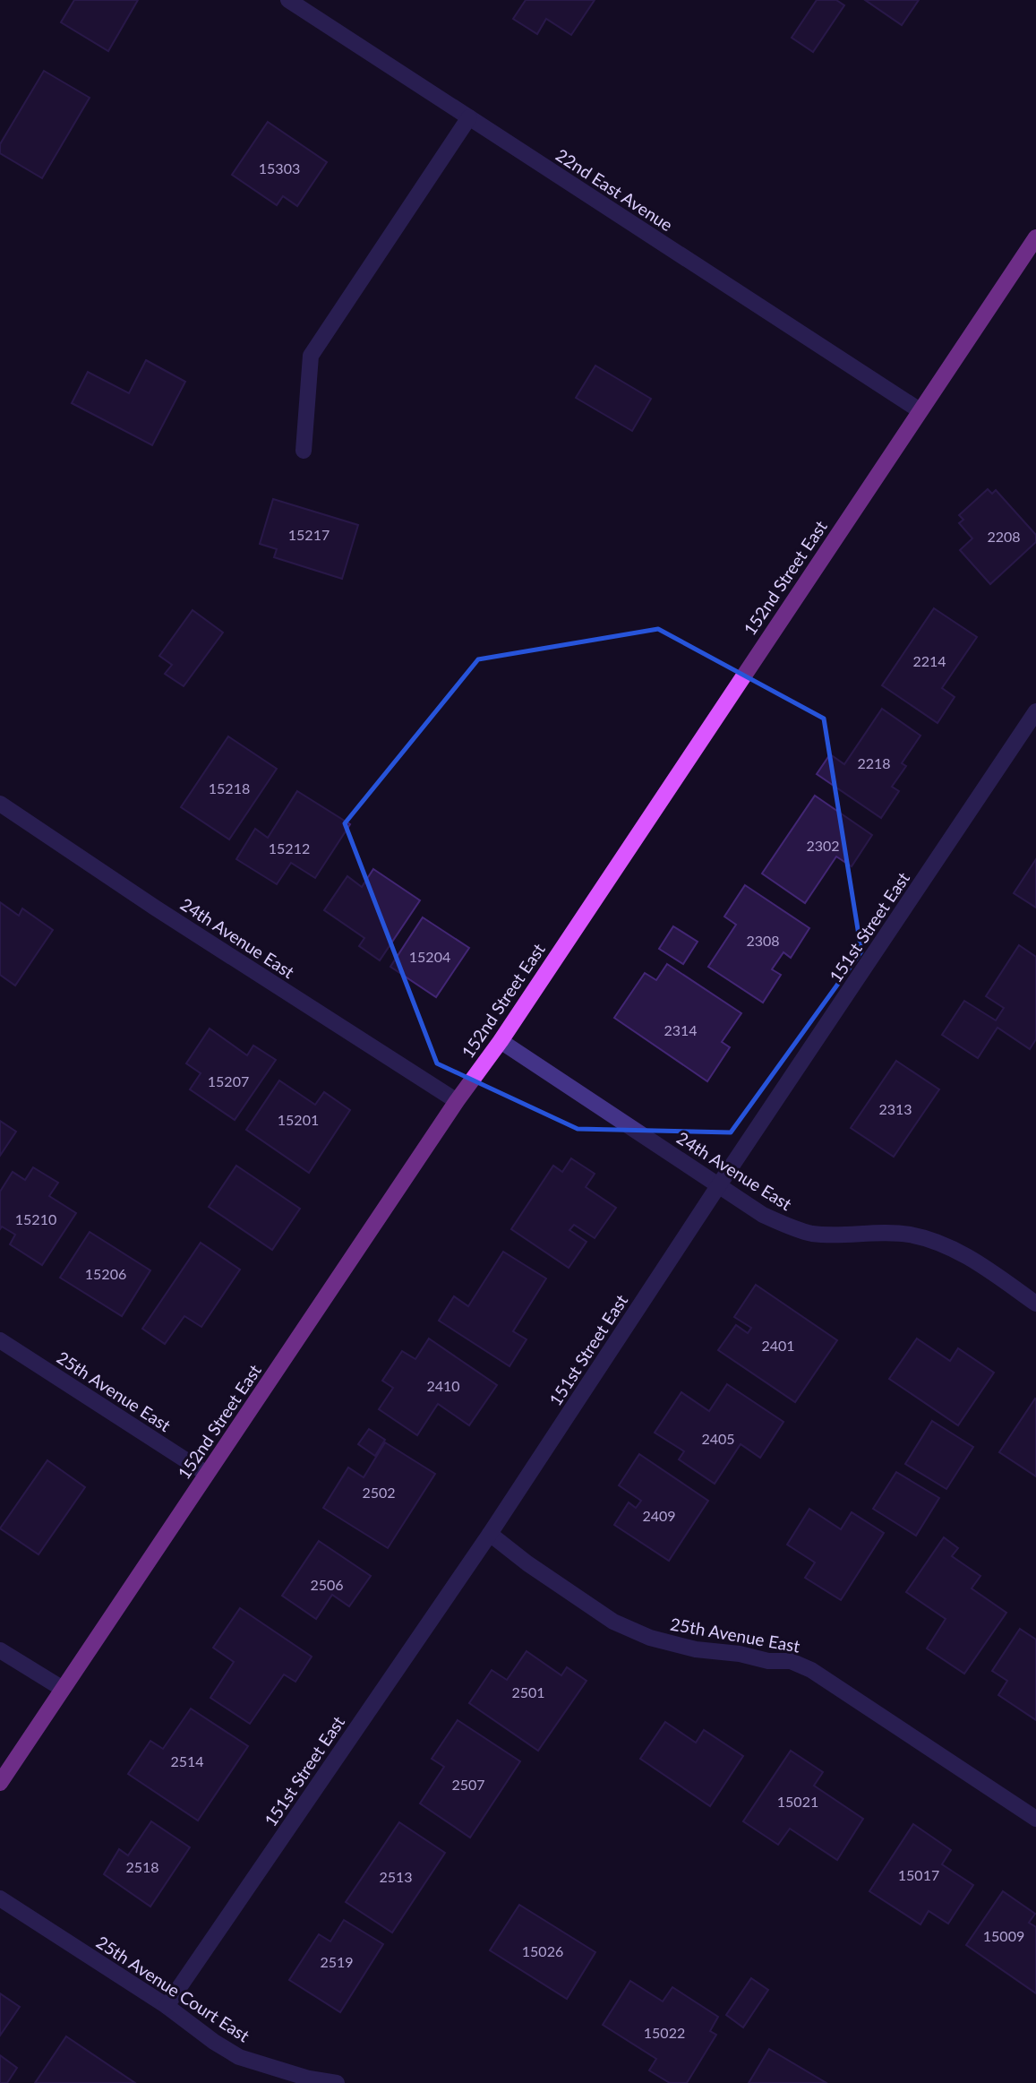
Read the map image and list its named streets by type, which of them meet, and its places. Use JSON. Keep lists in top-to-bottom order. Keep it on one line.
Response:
{"streets":{"main road":["152nd Street East"],"street":["22nd East Avenue","151st Street East","24th Avenue East","25th Avenue East","25th Avenue Court East"]},"crossings":[["22nd East Avenue","152nd Street East"],["152nd Street East","24th Avenue East"],["152nd Street East","25th Avenue East"],["151st Street East","24th Avenue East"],["151st Street East","25th Avenue East"],["151st Street East","25th Avenue Court East"]],"house_numbers":["15303","15217","2208","2214","2218","15218","2302","15212","2308","15204","2314","15207","2313","15201","15210","15206","2401","2410","2405","2502","2409","2506","2501","2514","2507","15021","2518","15017","2513","15009","15026","2519","15022"]}
